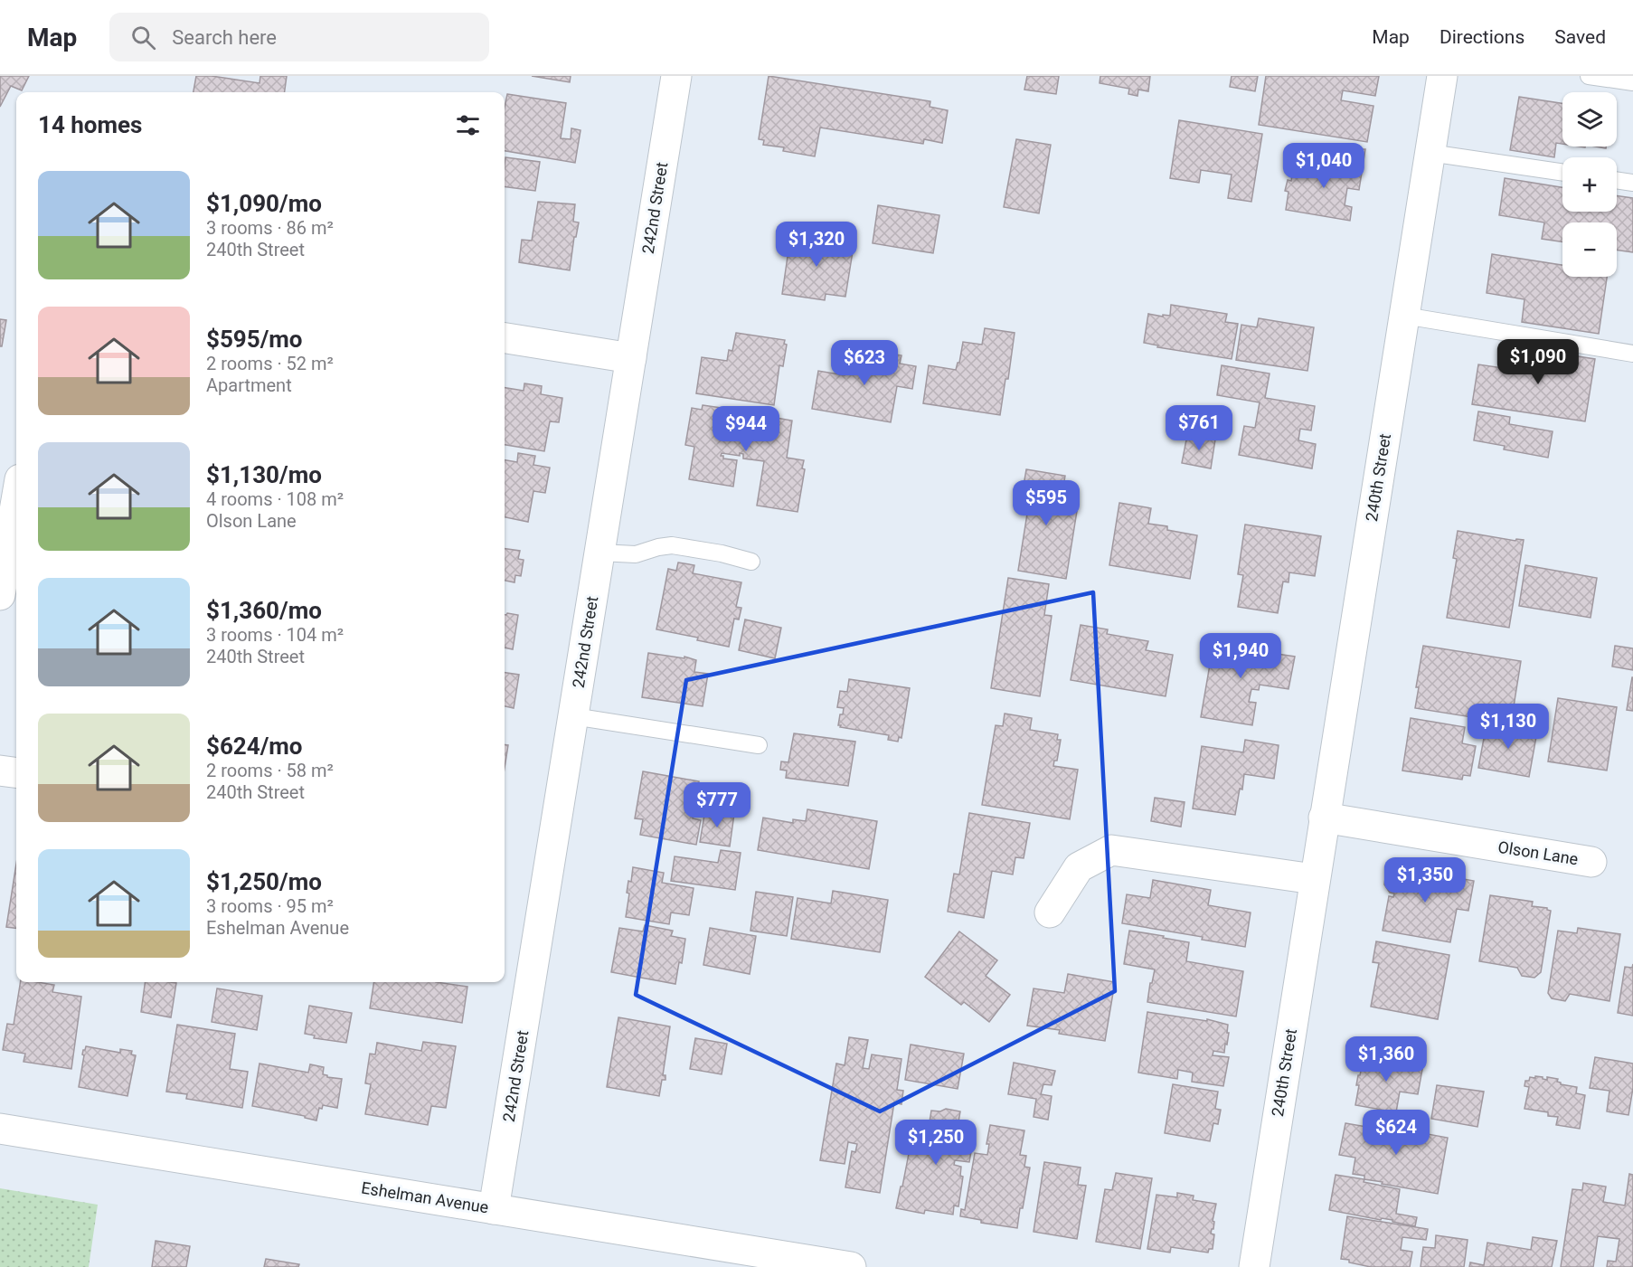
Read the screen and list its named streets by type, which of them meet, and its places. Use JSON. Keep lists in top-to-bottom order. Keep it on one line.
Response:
{"streets":{"street":["242nd Street","240th Street","Olson Lane","Eshelman Avenue"]},"crossings":[["242nd Street","Eshelman Avenue"],["240th Street","Olson Lane"]],"page":{"header":"Map","search":"Search here","nav":["Map","Directions","Saved"],"map_buttons":["+","−"],"heading":"14 homes","price":["$1,040","$1,320","$1,090","$623","$761","$944","$595","$1,940","$1,130","$777","$1,350","$1,360","$624","$1,250"],"list":[{"name":"$1,090/mo","note":"3 rooms · 86 m² · 240th Street"},{"name":"$595/mo","note":"2 rooms · 52 m² · Apartment"},{"name":"$1,130/mo","note":"4 rooms · 108 m² · Olson Lane"},{"name":"$1,360/mo","note":"3 rooms · 104 m² · 240th Street"},{"name":"$624/mo","note":"2 rooms · 58 m² · 240th Street"},{"name":"$1,250/mo","note":"3 rooms · 95 m² · Eshelman Avenue"}]}}
